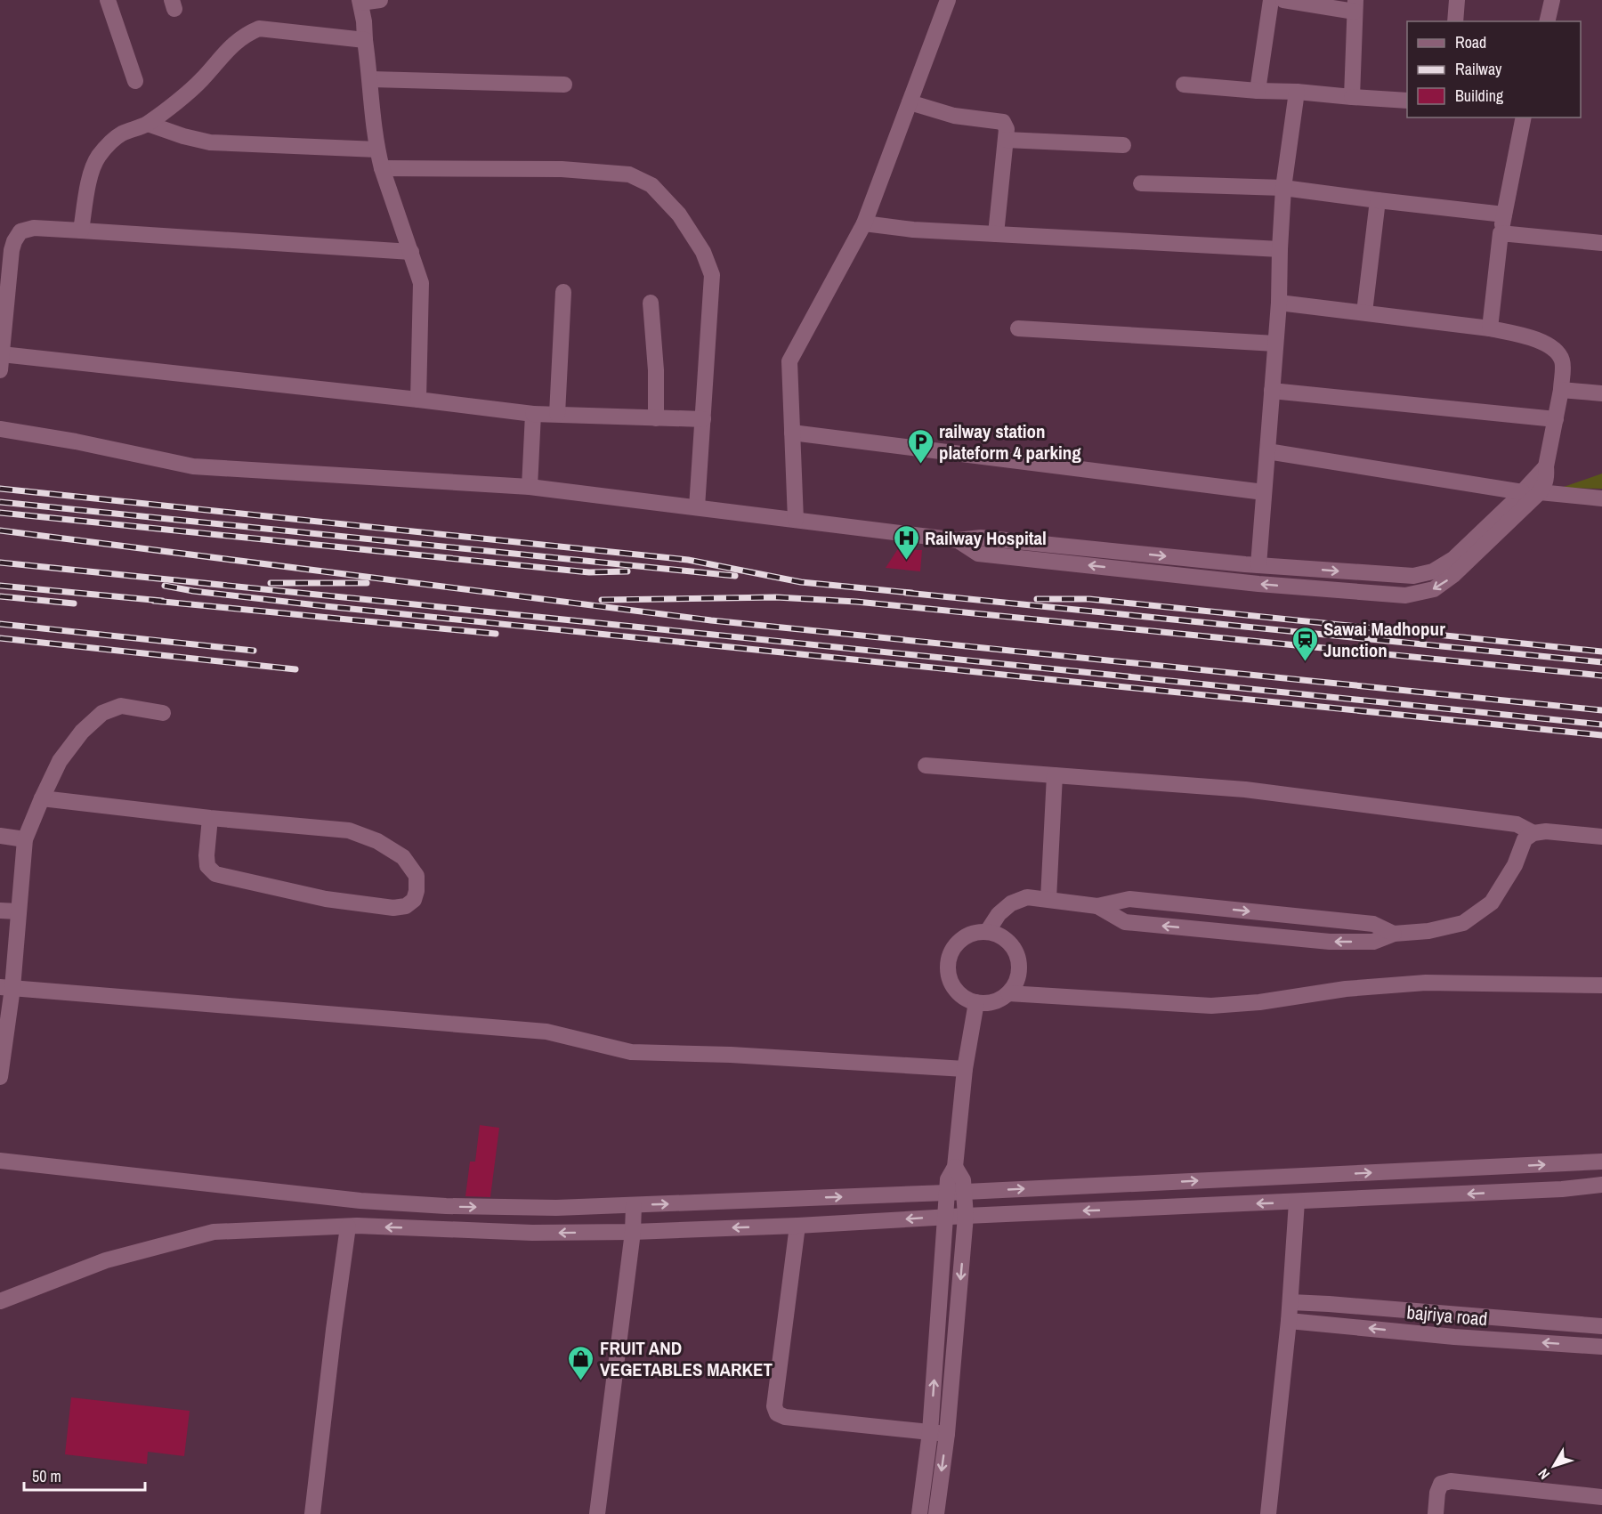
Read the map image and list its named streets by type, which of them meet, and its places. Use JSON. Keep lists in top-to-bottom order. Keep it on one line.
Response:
{"streets":{"street":["bajriya road"]},"places":{"parking":["railway station plateform 4 parking"],"hospital":["Railway Hospital"],"station":["Sawai Madhopur Junction"],"shop":["FRUIT AND VEGETABLES MARKET"]},"legend":["Road","Railway","Building"],"scale_bar":"50 m","north":"bottom left"}
